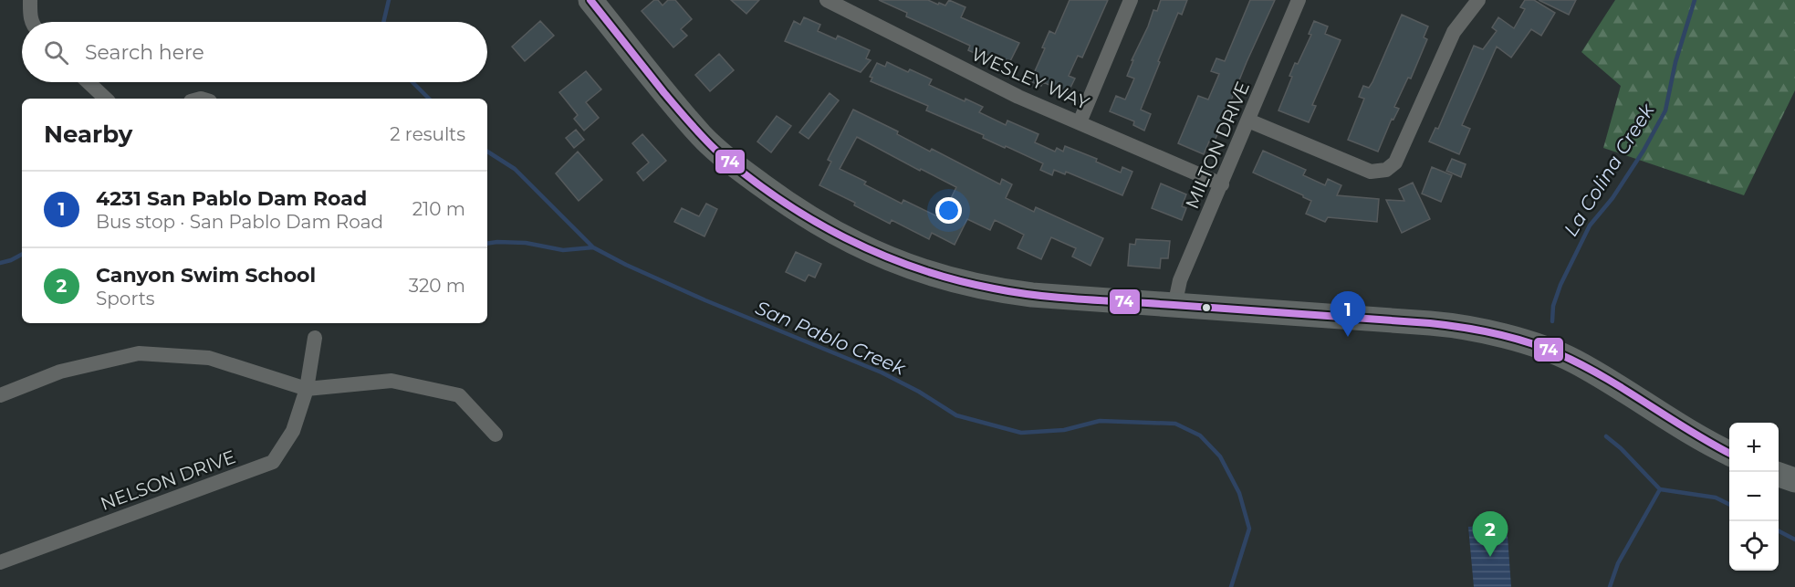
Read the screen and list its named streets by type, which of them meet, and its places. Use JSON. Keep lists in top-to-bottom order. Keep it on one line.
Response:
{"streets":{"street":["WESLEY WAY","MILTON DRIVE","NELSON DRIVE"]},"crossings":[["WESLEY WAY","MILTON DRIVE"]],"water":["La Colina Creek","San Pablo Creek"],"lines":["transit line 74"],"page":{"search":"Search here","heading":["Nearby","2 results"],"list":[{"mark":"1","name":"4231 San Pablo Dam Road","note":"Bus stop · San Pablo Dam Road","value":"210 m"},{"mark":"2","name":"Canyon Swim School","note":"Sports","value":"320 m"}],"pins":["1","2"],"map_buttons":["+","−"]}}
